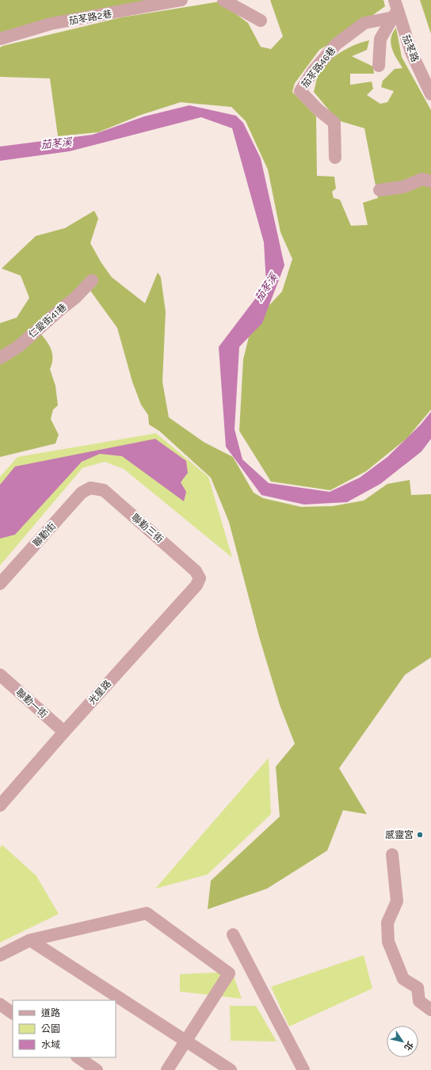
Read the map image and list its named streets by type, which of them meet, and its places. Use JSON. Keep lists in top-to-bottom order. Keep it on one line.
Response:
{"streets":{"street":["茄苳路2巷","茄苳路","茄苳路46巷","仁愛街41巷","聯勤三街","聯勤街","光星路","聯勤一街"]},"crossings":[["茄苳路","茄苳路46巷"],["聯勤三街","聯勤街"],["聯勤三街","光星路"],["光星路","聯勤一街"]],"water":["茄苳溪"],"places":["感靈宮"],"legend":["道路","公園","水域"],"north":"bottom right"}
